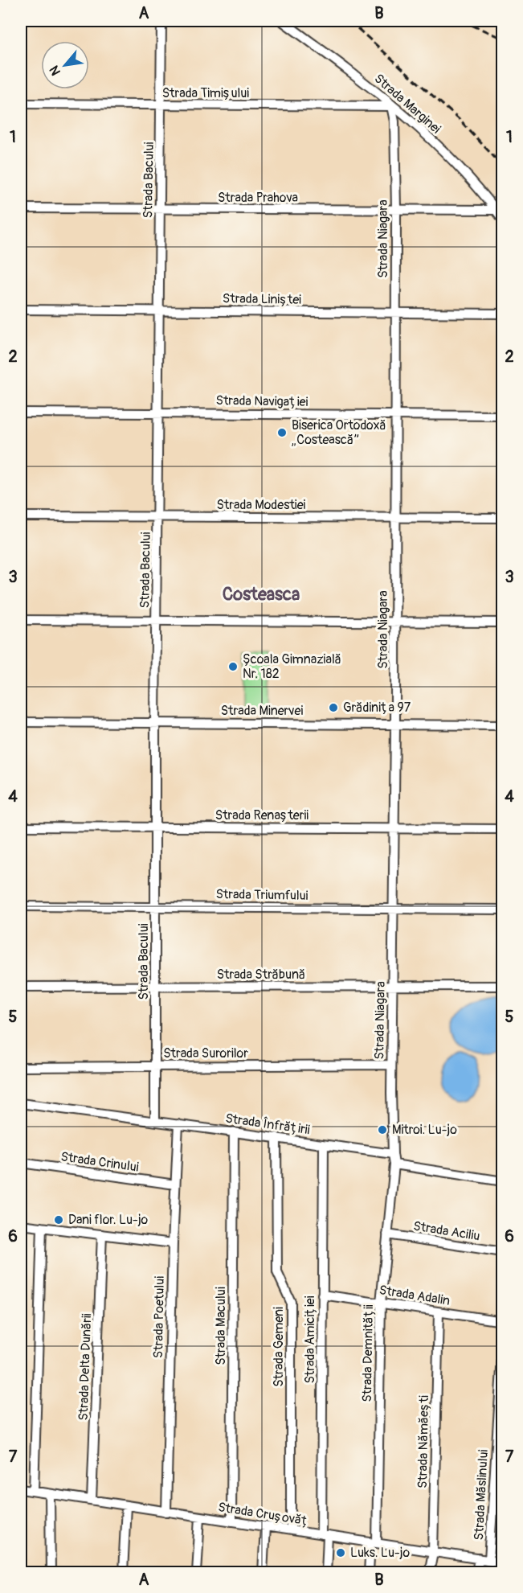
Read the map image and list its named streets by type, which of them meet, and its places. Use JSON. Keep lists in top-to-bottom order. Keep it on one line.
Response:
{"streets":{"street":["Strada Timișului","Strada Marginei","Strada Bacului","Strada Prahova","Strada Niagara","Strada Liniștei","Strada Navigației","Strada Modestiei","Strada Minervei","Strada Renașterii","Strada Triumfului","Strada Străbună","Strada Surorilor","Strada Înfrățirii","Strada Crinului","Strada Aciliu","Strada Adalin","Strada Poetului","Strada Macului","Strada Amiciției","Strada Gemeni","Strada Demnității","Strada Delta Dunării","Strada Nămăești","Strada Măslinului","Strada Crușovăț"]},"crossings":[["Strada Timișului","Strada Marginei"],["Strada Timișului","Strada Bacului"],["Strada Timișului","Strada Niagara"],["Strada Marginei","Strada Prahova"],["Strada Marginei","Strada Niagara"],["Strada Bacului","Strada Prahova"],["Strada Bacului","Strada Liniștei"],["Strada Bacului","Strada Navigației"],["Strada Bacului","Strada Modestiei"],["Strada Bacului","Strada Minervei"],["Strada Bacului","Strada Renașterii"],["Strada Bacului","Strada Triumfului"],["Strada Bacului","Strada Străbună"],["Strada Bacului","Strada Surorilor"],["Strada Bacului","Strada Înfrățirii"],["Strada Prahova","Strada Niagara"],["Strada Niagara","Strada Liniștei"],["Strada Niagara","Strada Navigației"],["Strada Niagara","Strada Modestiei"],["Strada Niagara","Strada Minervei"],["Strada Niagara","Strada Renașterii"],["Strada Niagara","Strada Triumfului"],["Strada Niagara","Strada Străbună"],["Strada Niagara","Strada Surorilor"],["Strada Niagara","Strada Înfrățirii"],["Strada Înfrățirii","Strada Poetului"],["Strada Înfrățirii","Strada Macului"],["Strada Înfrățirii","Strada Amiciției"],["Strada Înfrățirii","Strada Gemeni"],["Strada Crinului","Strada Poetului"],["Strada Aciliu","Strada Demnității"],["Strada Adalin","Strada Amiciției"],["Strada Adalin","Strada Demnității"],["Strada Adalin","Strada Nămăești"],["Strada Poetului","Strada Crușovăț"],["Strada Macului","Strada Crușovăț"],["Strada Amiciției","Strada Crușovăț"],["Strada Gemeni","Strada Crușovăț"],["Strada Demnității","Strada Crușovăț"],["Strada Delta Dunării","Strada Crușovăț"],["Strada Nămăești","Strada Crușovăț"],["Strada Măslinului","Strada Crușovăț"]],"districts":["Costeasca"],"places":["Biserica Ortodoxă „Costească”","Școala Gimnazială Nr. 182","Grădinița 97","Mitroi. Lu-jo","Dani flor. Lu-jo","Luks. Lu-jo"],"north":"bottom left","grid":{"columns":["A","B"],"rows":["1","2","3","4","5","6","7"]}}
